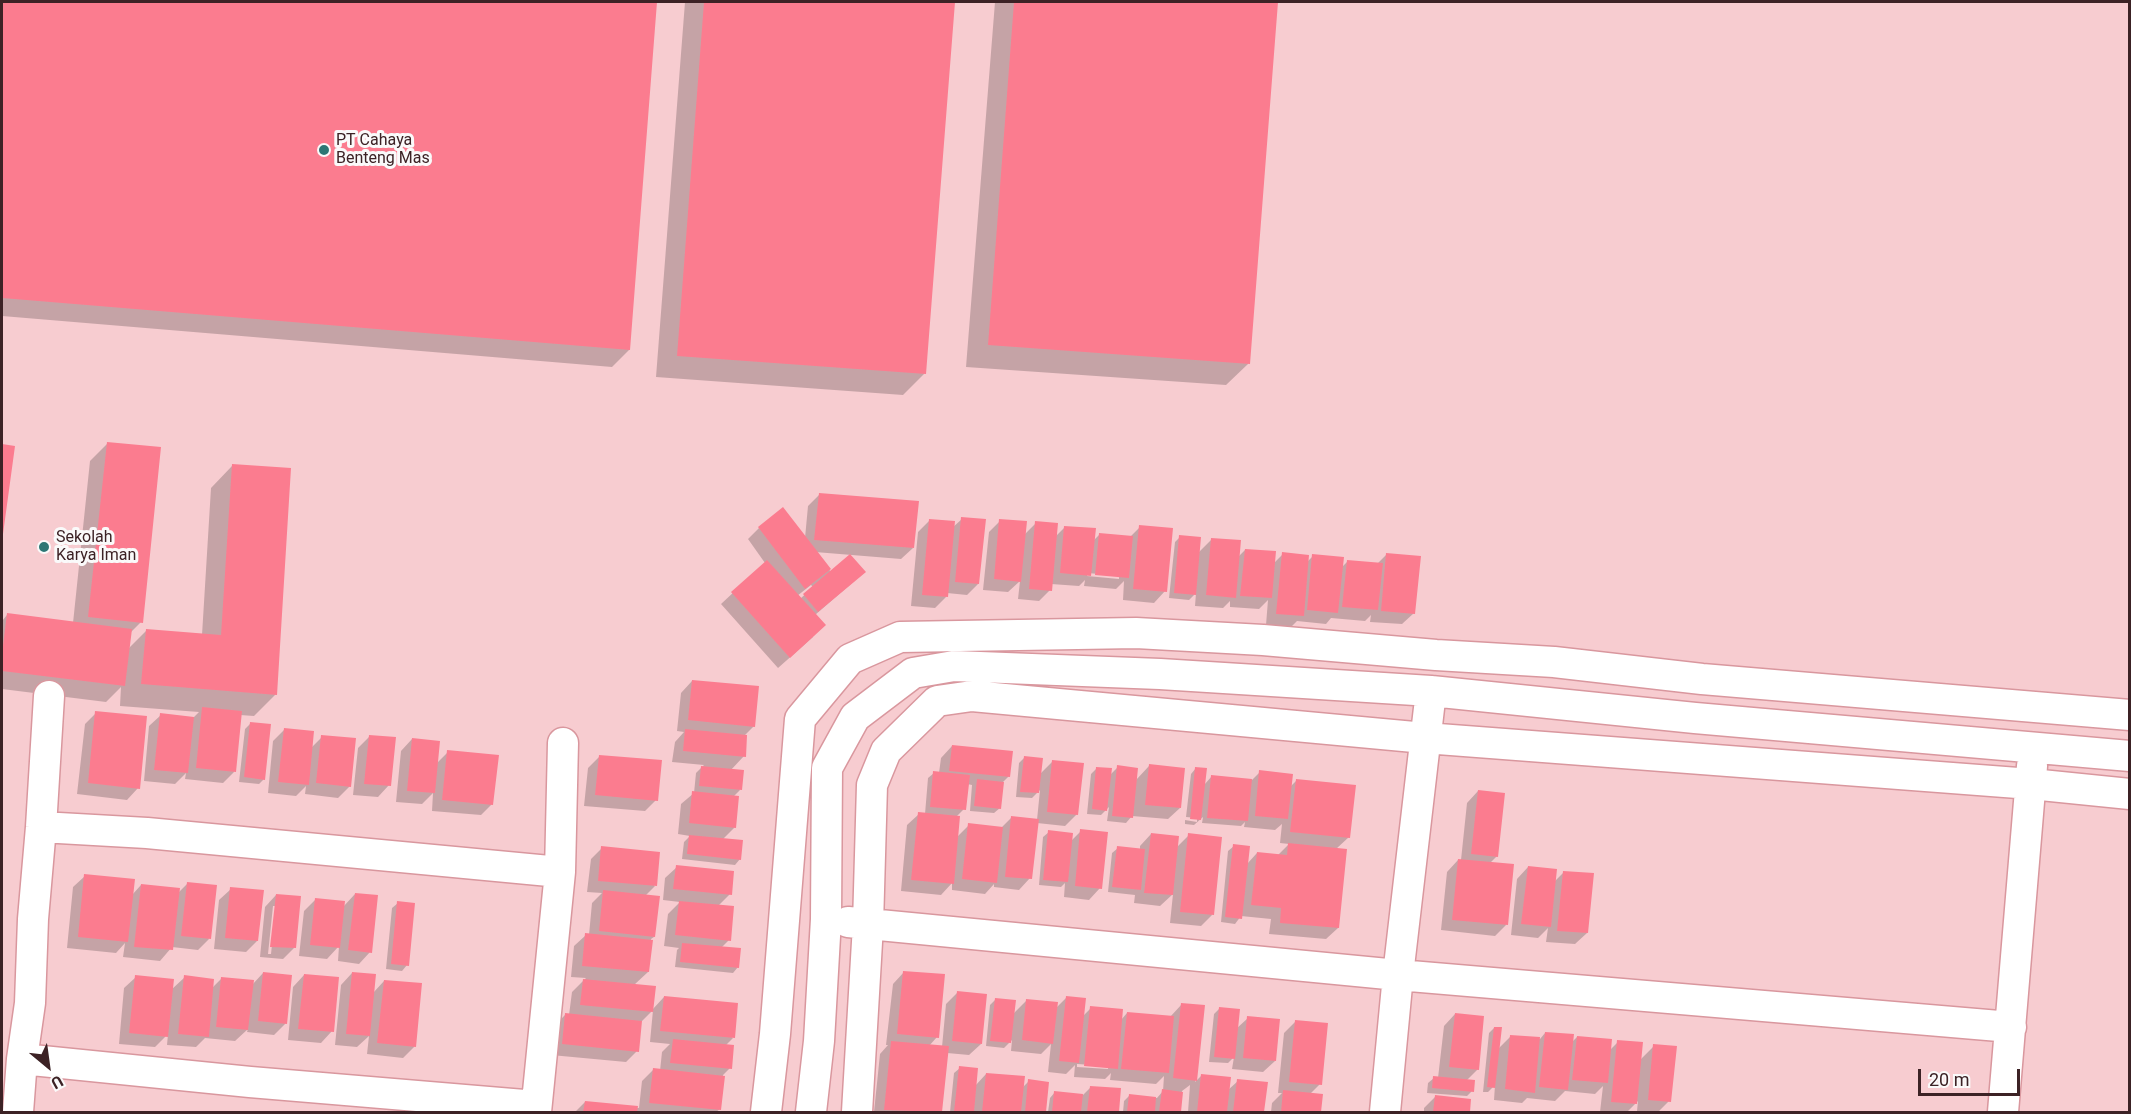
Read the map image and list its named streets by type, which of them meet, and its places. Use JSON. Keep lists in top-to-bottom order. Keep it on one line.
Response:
{"places":["PT Cahaya Benteng Mas","Sekolah Karya Iman"],"scale_bar":"20 m","north":"bottom right"}
